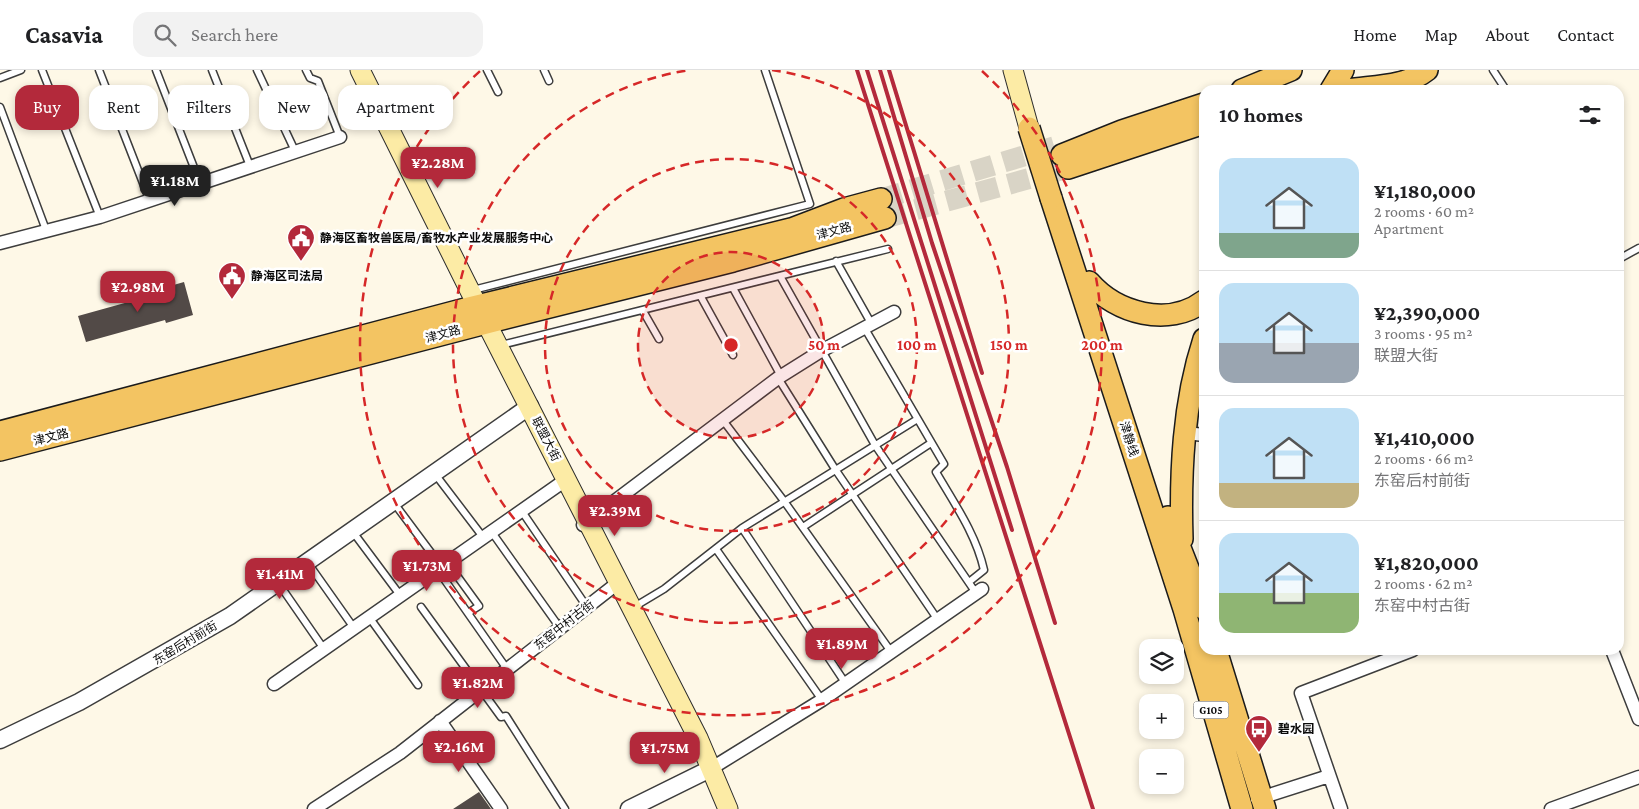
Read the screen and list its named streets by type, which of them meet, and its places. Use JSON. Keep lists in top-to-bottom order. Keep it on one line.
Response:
{"streets":{"main road":["津文路","津静线","G105"],"street":["东窑中村古街","东窑后村前街"]},"crossings":[["津静线","G105"]],"places":{"public building":["静海区畜牧兽医局/畜牧水产业发展服务中心","静海区司法局"],"bus stop":["碧水园"]},"page":{"header":"Casavia","search":"Search here","nav":["Home","Map","About","Contact"],"chip":["Buy","Rent","Filters","New","Apartment"],"heading":"10 homes","list":[{"name":"¥1,180,000","note":"2 rooms · 60 m² · Apartment"},{"name":"¥2,390,000","note":"3 rooms · 95 m² · 联盟大街"},{"name":"¥1,410,000","note":"2 rooms · 66 m² · 东窑后村前街"},{"name":"¥1,820,000","note":"2 rooms · 62 m² · 东窑中村古街"}],"price":["¥2.28M","¥1.18M","¥2.98M","¥2.39M","¥1.73M","¥1.41M","¥1.89M","¥1.82M","¥2.16M","¥1.75M"],"map_buttons":["+","−"]},"rings":["50 m","100 m","150 m","200 m"]}
